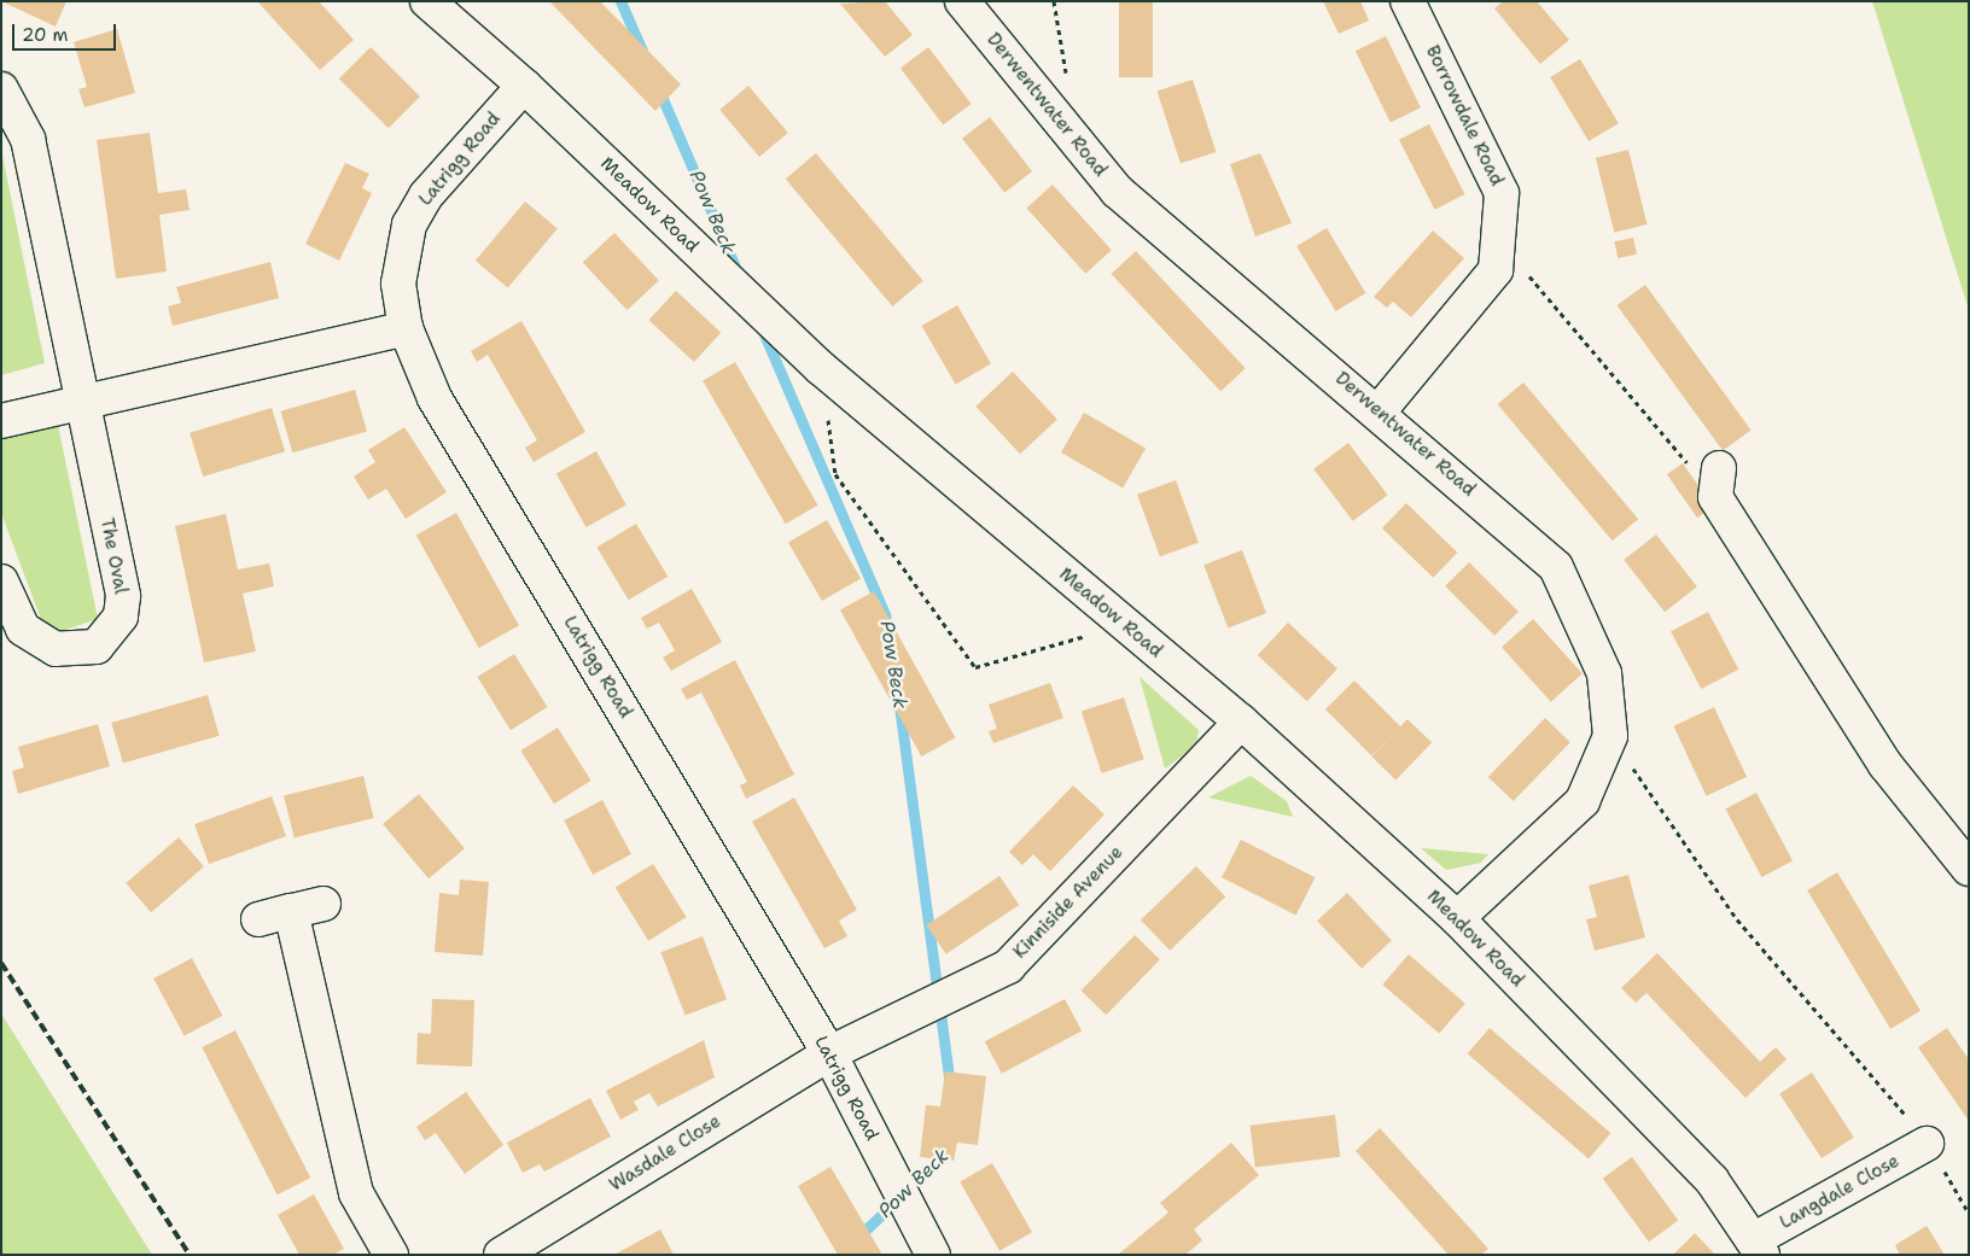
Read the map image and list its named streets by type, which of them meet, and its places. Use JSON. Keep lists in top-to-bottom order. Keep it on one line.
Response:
{"streets":{"street":["Derwentwater Road","Borrowdale Road","Latrigg Road","Meadow Road","The Oval","Kinniside Avenue","Wasdale Close","Langdale Close"]},"crossings":[["Derwentwater Road","Meadow Road"],["Latrigg Road","Meadow Road"],["Latrigg Road","Kinniside Avenue"],["Latrigg Road","Wasdale Close"],["Meadow Road","Kinniside Avenue"],["Meadow Road","Langdale Close"],["Kinniside Avenue","Wasdale Close"]],"water":["Pow Beck"],"scale_bar":"20 m"}
